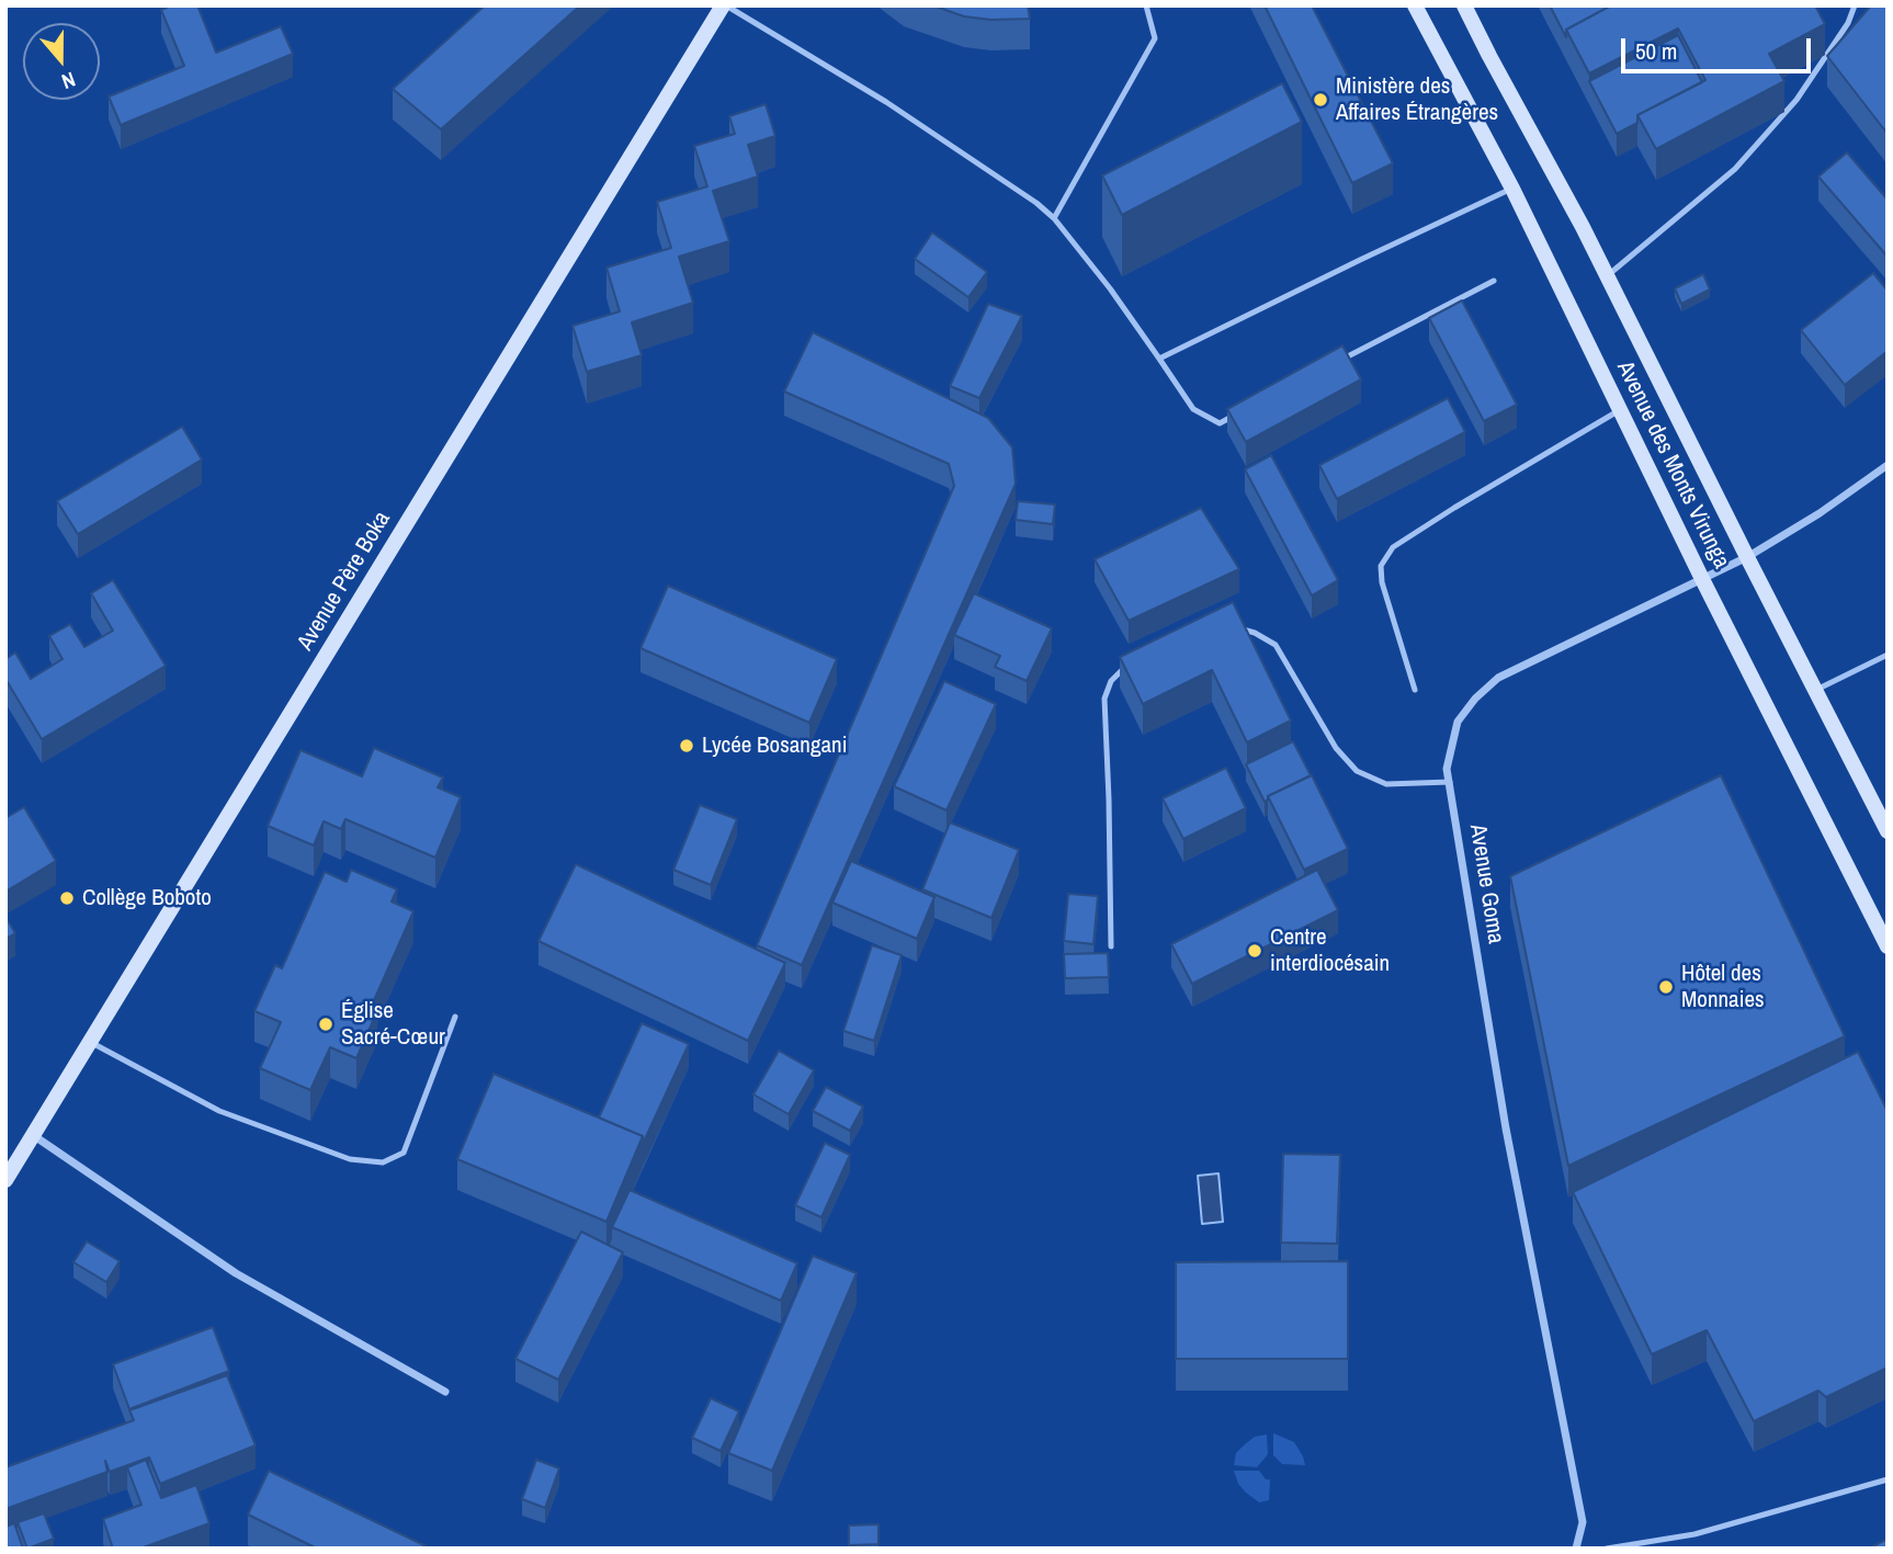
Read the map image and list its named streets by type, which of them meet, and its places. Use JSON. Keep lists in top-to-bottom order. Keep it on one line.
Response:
{"streets":{"street":["Avenue des Monts Virunga","Avenue Père Boka","Avenue Goma"]},"crossings":[["Avenue des Monts Virunga","Avenue Goma"]],"places":["Ministère des Affaires Étrangères","Lycée Bosangani","Collège Boboto","Centre interdiocésain","Hôtel des Monnaies","Église Sacré-Cœur"],"scale_bar":"50 m","north":"bottom"}
